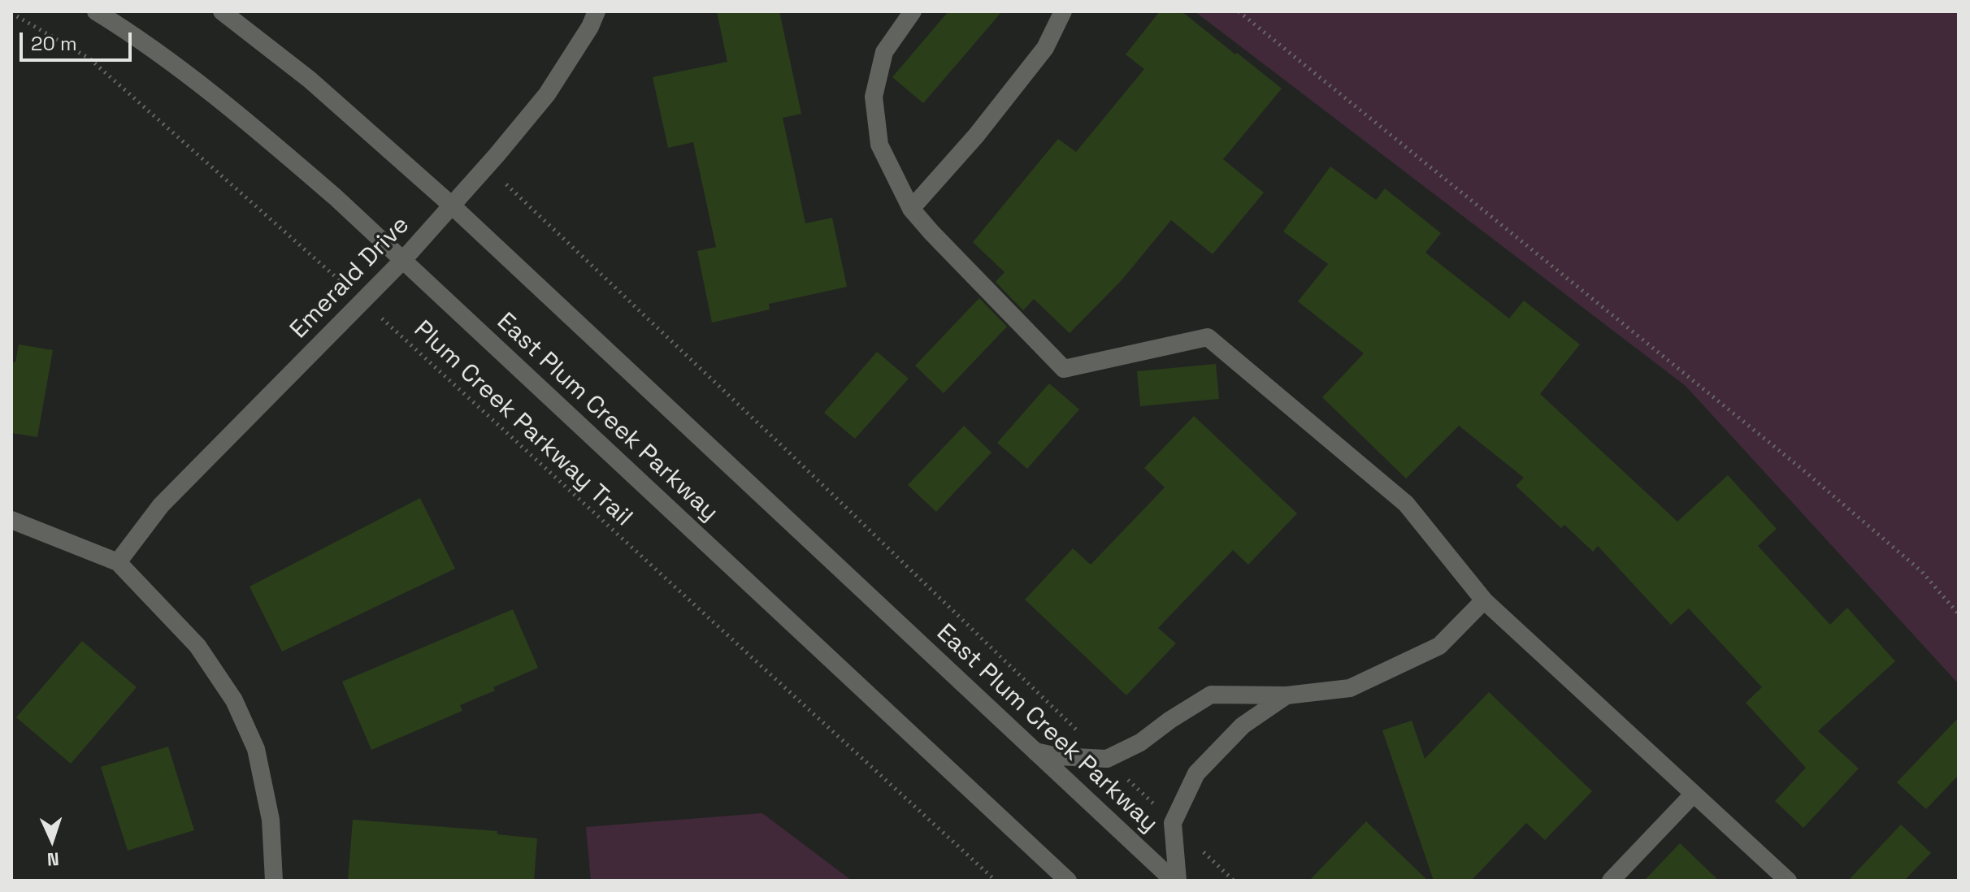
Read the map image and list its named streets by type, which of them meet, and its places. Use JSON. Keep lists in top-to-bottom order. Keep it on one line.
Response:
{"streets":{"main road":["Emerald Drive","East Plum Creek Parkway"],"path":["Plum Creek Parkway Trail"]},"crossings":[["Emerald Drive","East Plum Creek Parkway"],["Emerald Drive","Plum Creek Parkway Trail"]],"scale_bar":"20 m","north":"bottom"}
